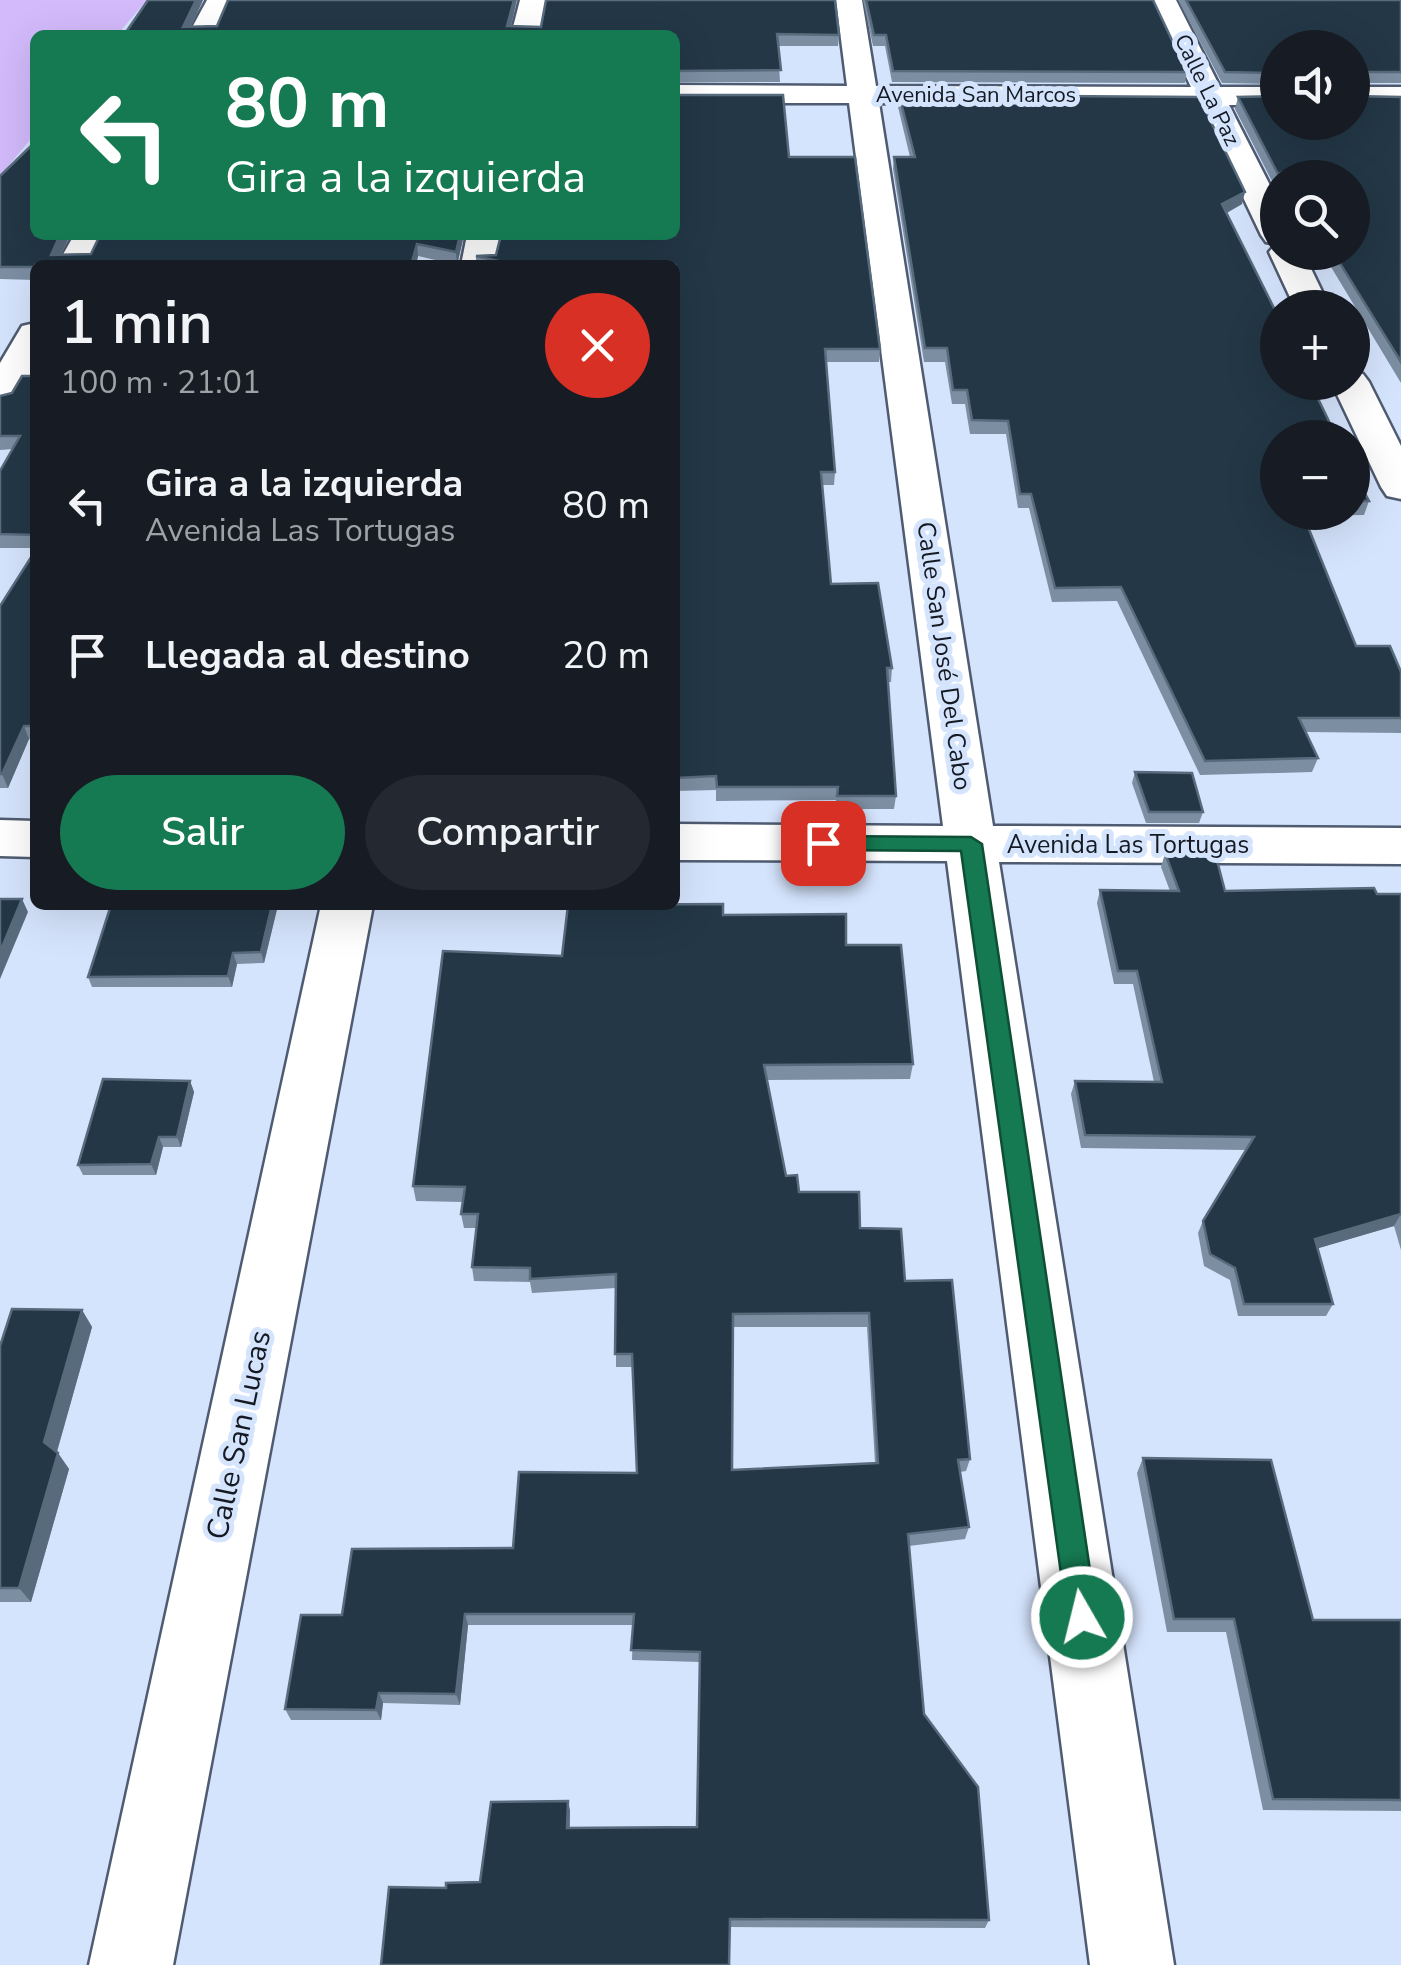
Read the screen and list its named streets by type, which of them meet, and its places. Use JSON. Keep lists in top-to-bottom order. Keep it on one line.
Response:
{"streets":{"street":["Calle La Paz","Avenida San Marcos","Calle San José Del Cabo","Avenida Las Tortugas","Calle San Lucas"]},"crossings":[["Calle La Paz","Avenida San Marcos"],["Avenida San Marcos","Calle San José Del Cabo"],["Calle San José Del Cabo","Avenida Las Tortugas"]],"page":{"map_buttons":["+","−"],"turn":["80 m","Gira a la izquierda"],"heading":["1 min","100 m · 21:01"],"list":[{"name":"Gira a la izquierda","note":"Avenida Las Tortugas","value":"80 m"},{"name":"Llegada al destino","value":"20 m"}],"buttons":["Salir","Compartir"]}}
